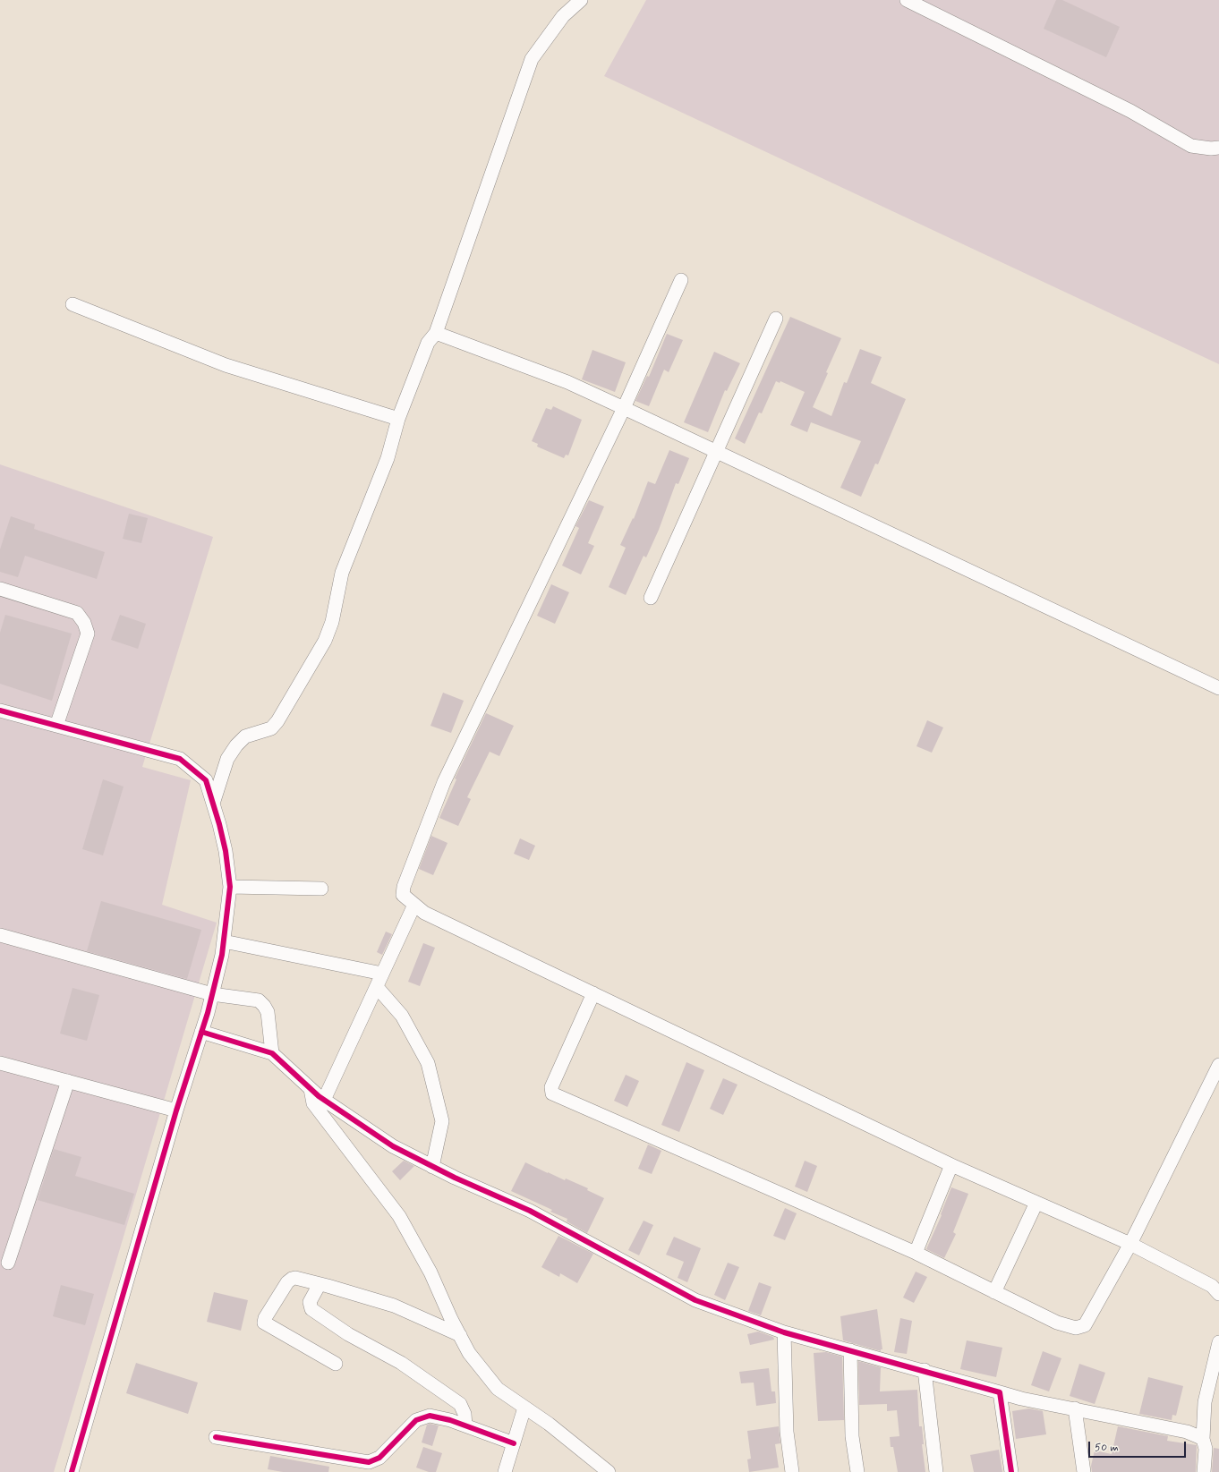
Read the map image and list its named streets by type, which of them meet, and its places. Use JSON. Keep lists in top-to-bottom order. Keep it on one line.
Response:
{"scale_bar":"50 m"}
